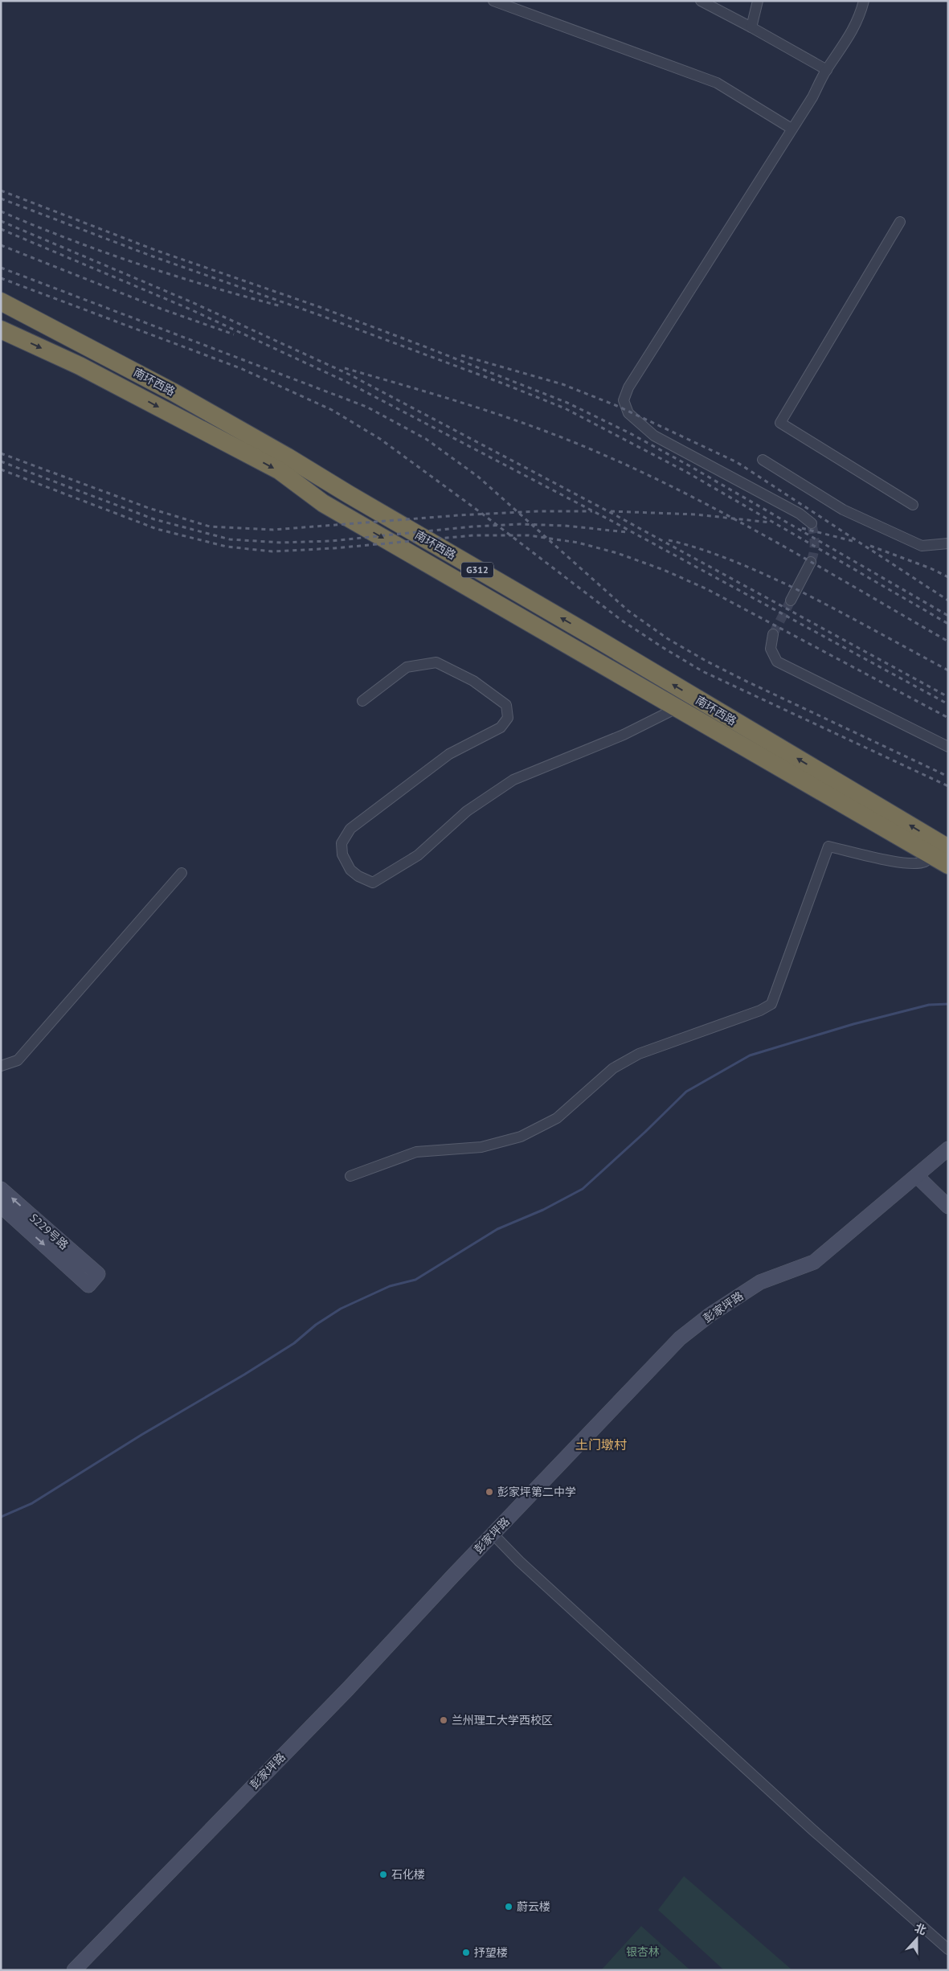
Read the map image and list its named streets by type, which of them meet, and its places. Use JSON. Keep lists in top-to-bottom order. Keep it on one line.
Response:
{"streets":{"highway":["南环西路","G312"],"street":["S229号路","彭家坪路"]},"districts":["土门墩村"],"parks":["银杏林"],"places":["彭家坪第二中学","兰州理工大学西校区","石化楼","蔚云楼","抒望楼"],"north":"top"}
